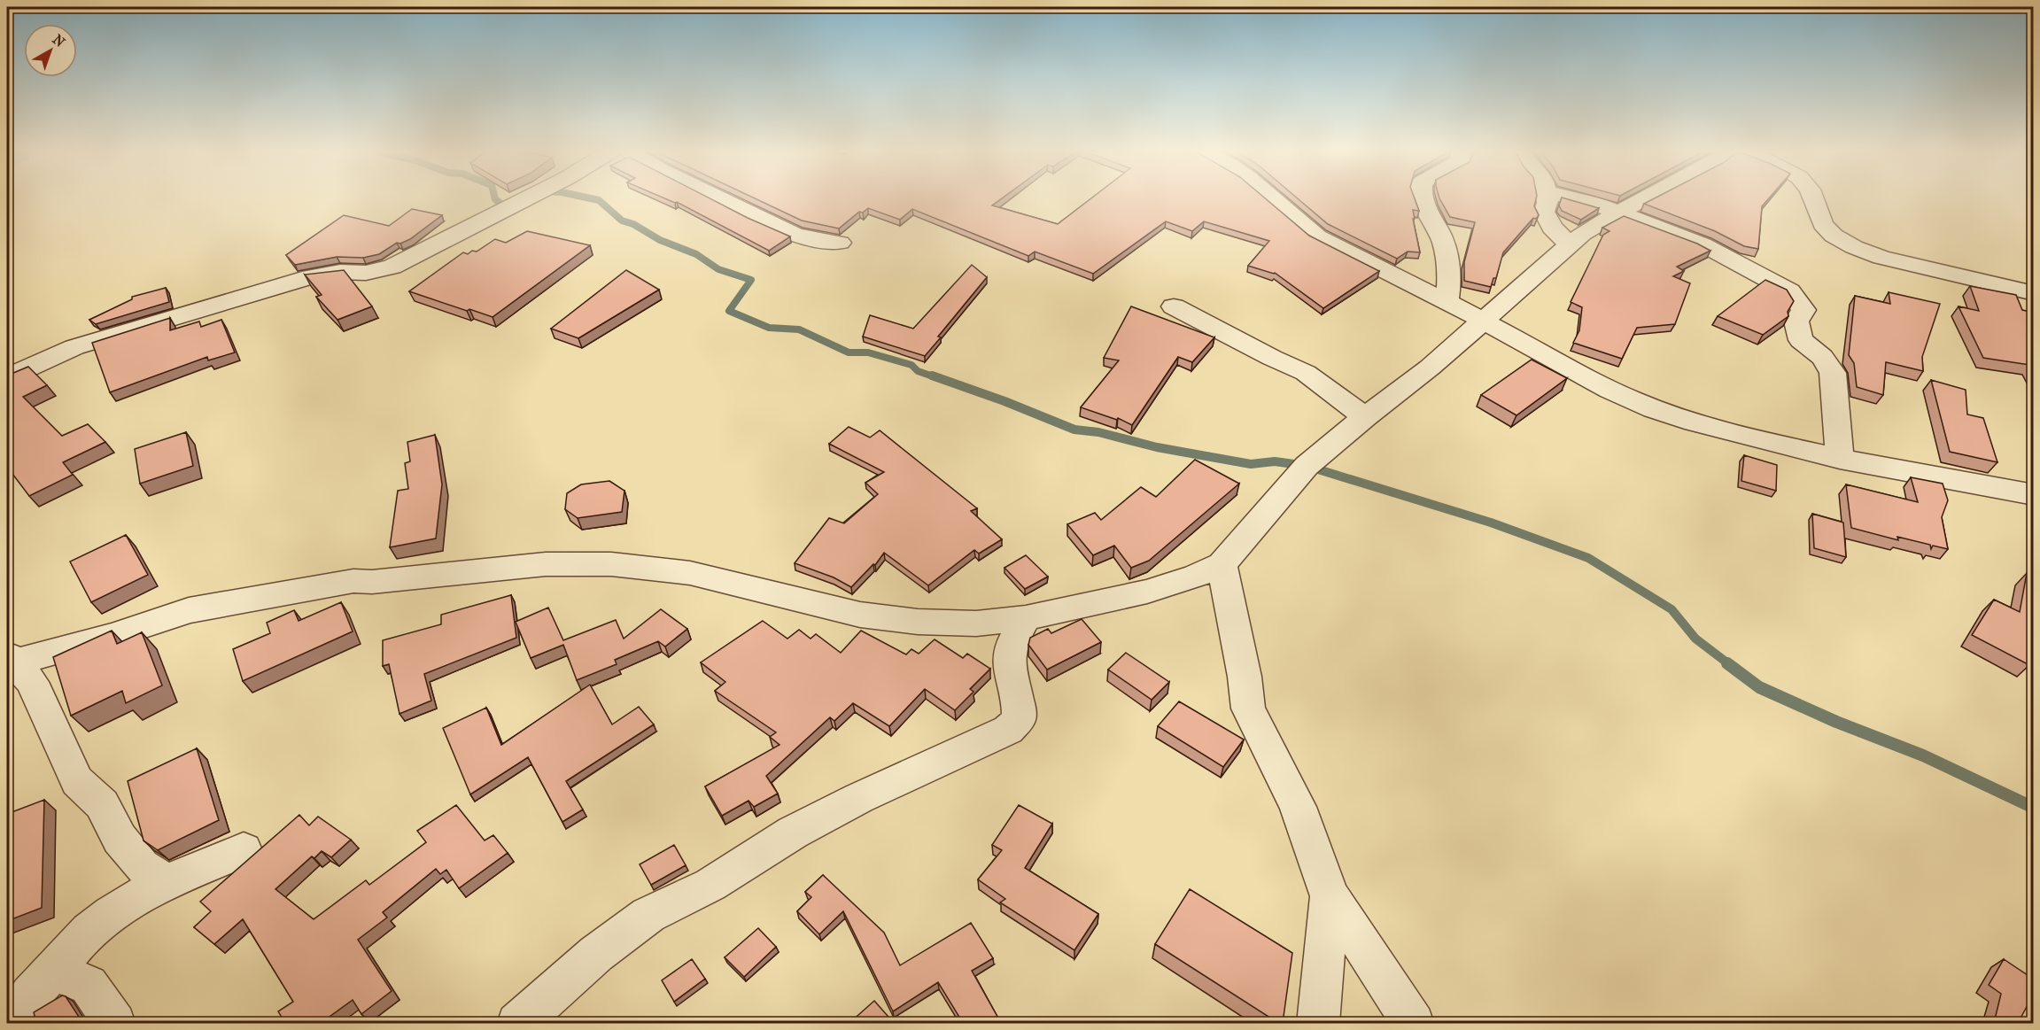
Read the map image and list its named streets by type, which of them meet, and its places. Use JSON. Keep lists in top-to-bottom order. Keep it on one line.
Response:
{"north":"top right"}
